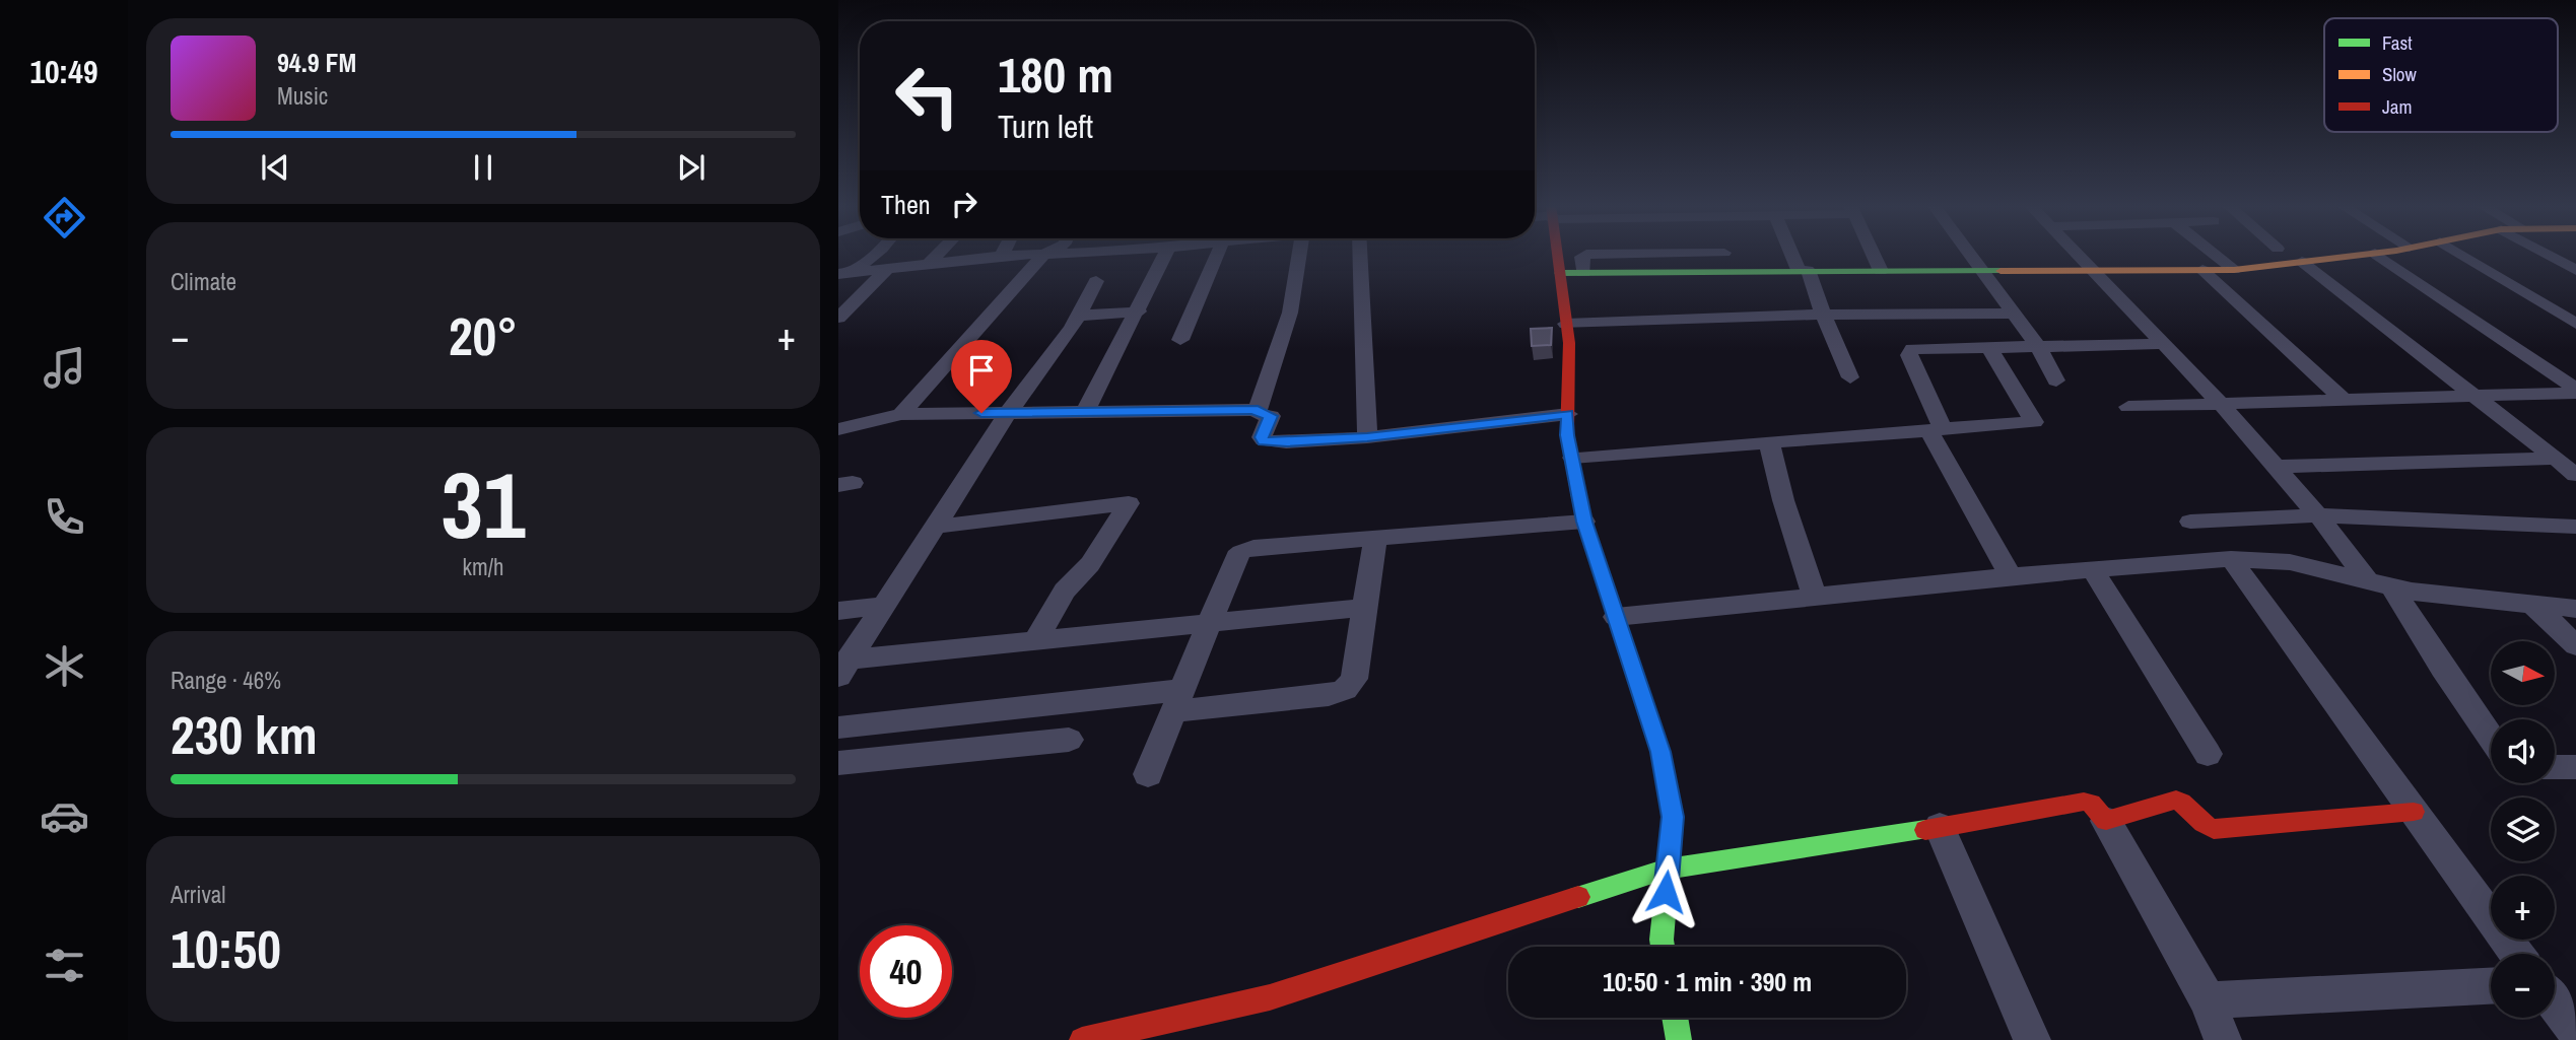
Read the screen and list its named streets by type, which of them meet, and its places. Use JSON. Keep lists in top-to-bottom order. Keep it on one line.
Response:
{"legend":["Fast","Slow","Jam"],"north":"right","page":{"tabs":"10:49","turn":["180 m","Turn left"],"song":["94.9 FM","Music"],"then":"Then","tile":["Climate",["31","km/h"],["Range · 46%","230 km"],["Arrival","10:50"]],"heat":["−","20°","+"],"map_buttons":["+","−"],"limit":"40","trip":"10:50 · 1 min · 390 m"}}
